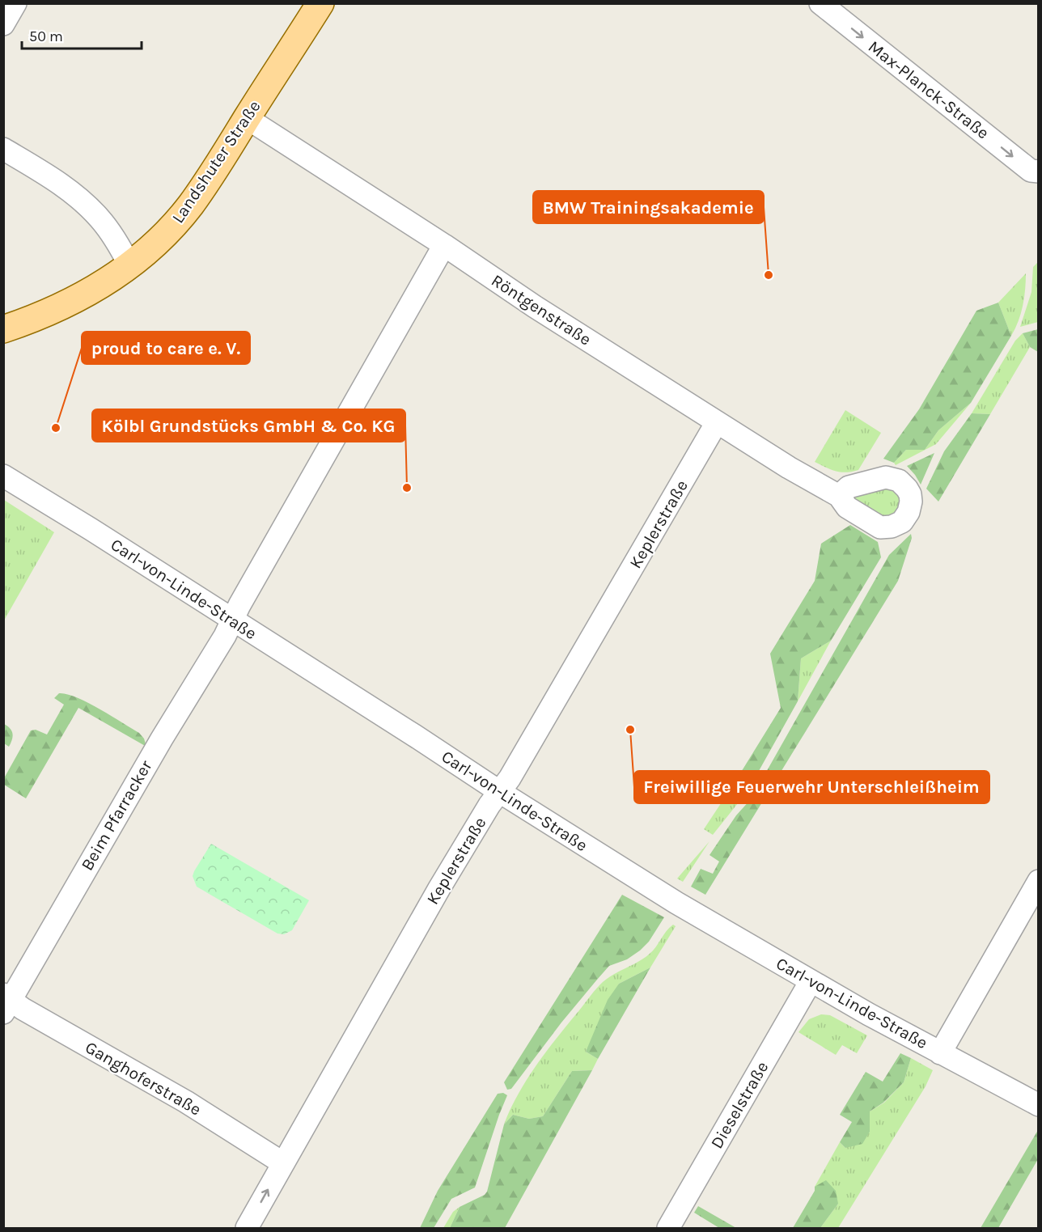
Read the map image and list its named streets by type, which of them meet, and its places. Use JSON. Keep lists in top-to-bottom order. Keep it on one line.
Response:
{"streets":{"main road":["Landshuter Straße"],"street":["Max-Planck-Straße","Röntgenstraße","Keplerstraße","Carl-von-Linde-Straße","Beim Pfarracker","Ganghoferstraße","Dieselstraße"]},"crossings":[["Landshuter Straße","Röntgenstraße"],["Röntgenstraße","Keplerstraße"],["Röntgenstraße","Beim Pfarracker"],["Keplerstraße","Carl-von-Linde-Straße"],["Keplerstraße","Ganghoferstraße"],["Carl-von-Linde-Straße","Beim Pfarracker"],["Carl-von-Linde-Straße","Dieselstraße"],["Beim Pfarracker","Ganghoferstraße"]],"one_way":["Max-Planck-Straße"],"places":["BMW Trainingsakademie","proud to care e. V.","Kölbl Grundstücks GmbH & Co. KG","Freiwillige Feuerwehr Unterschleißheim"],"scale_bar":"50 m"}
